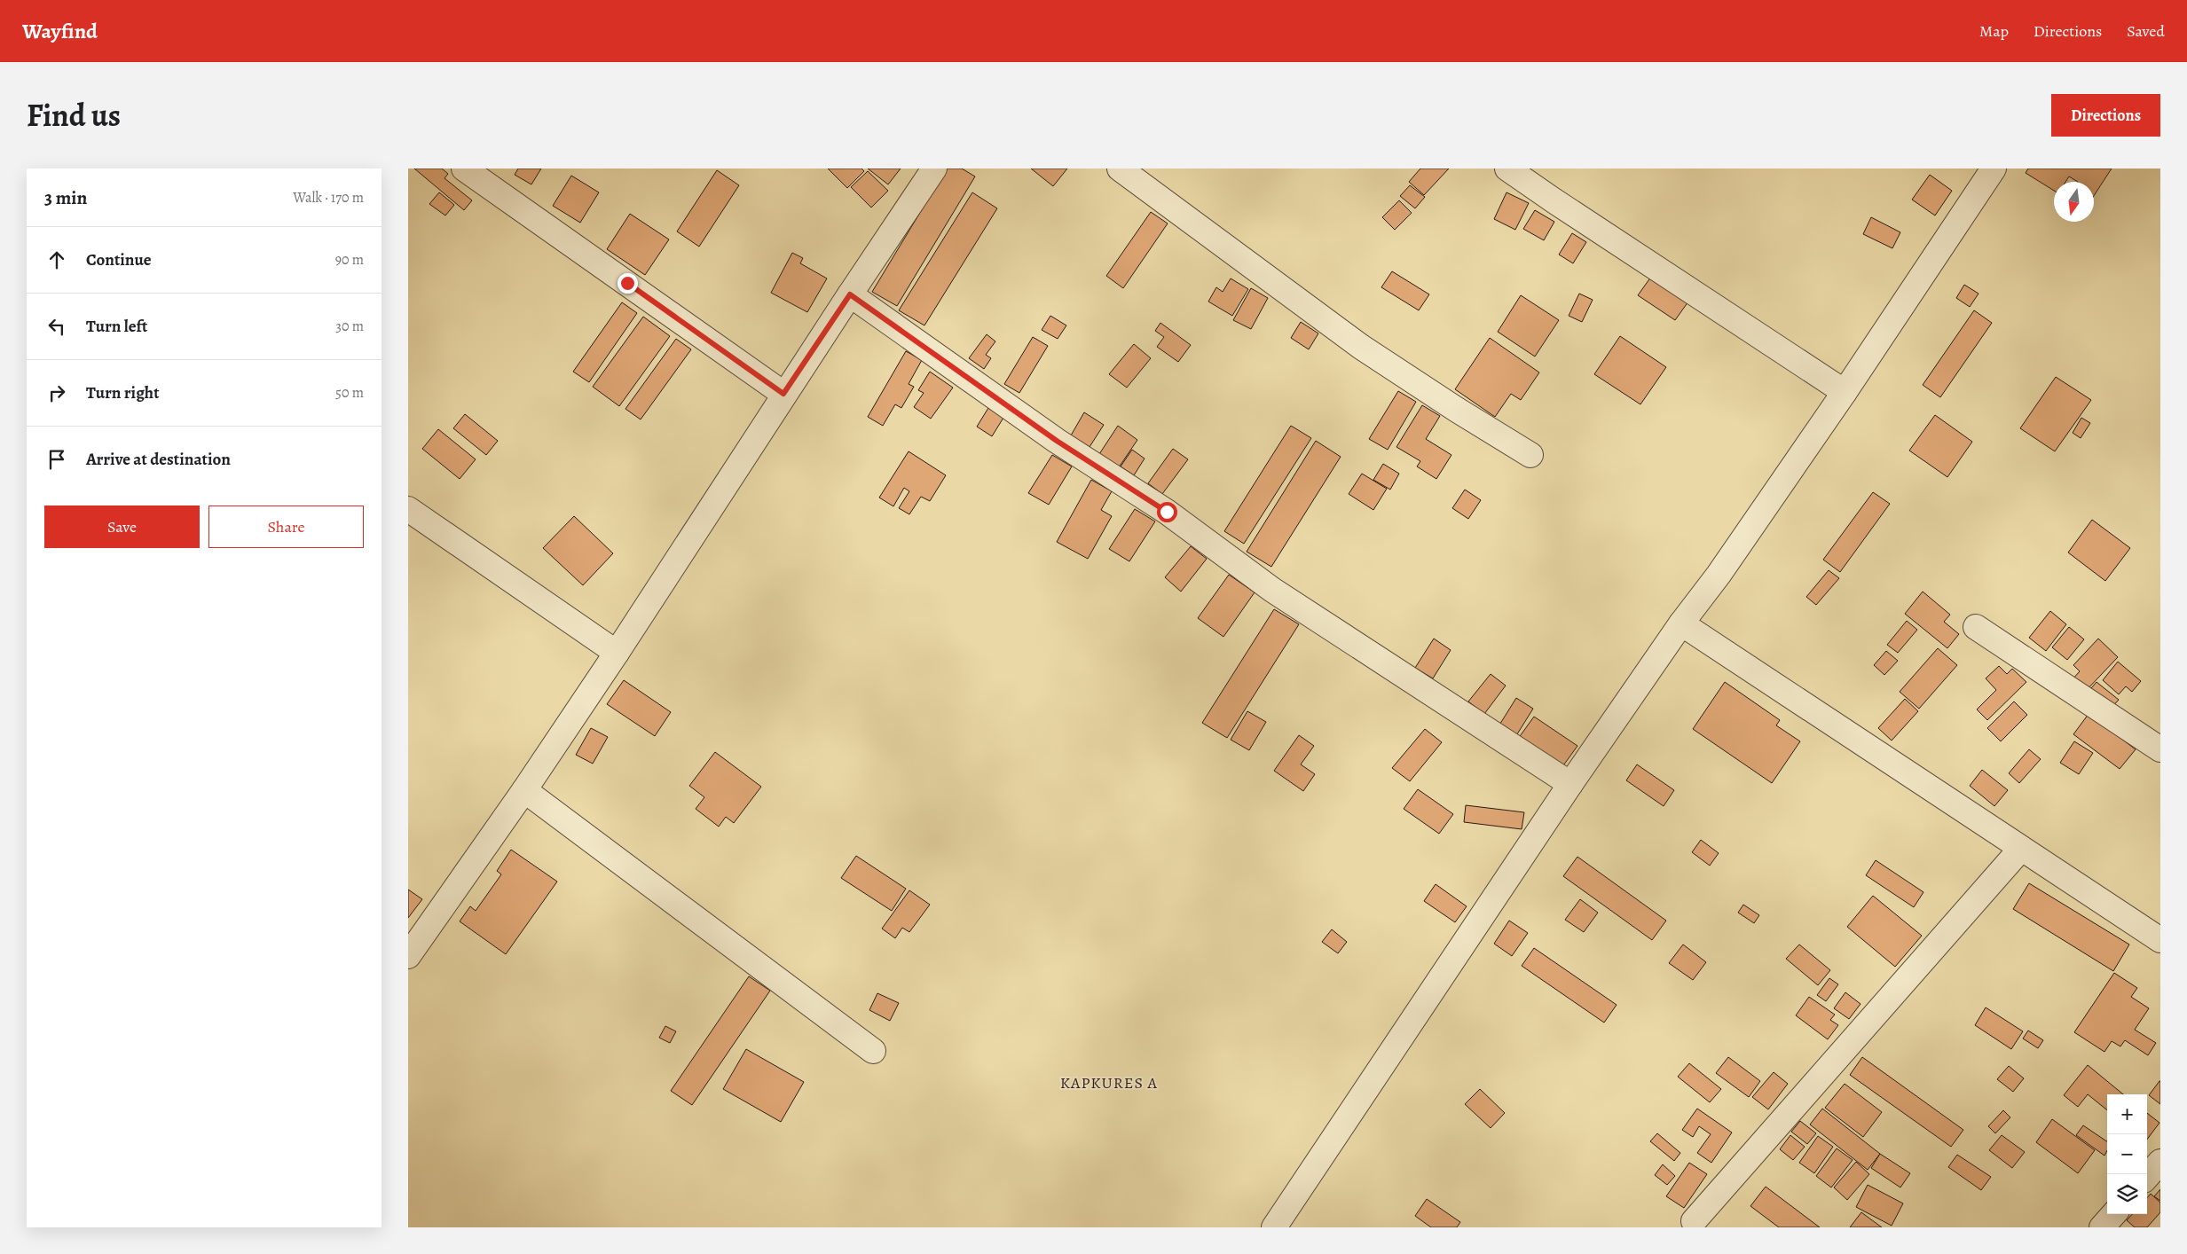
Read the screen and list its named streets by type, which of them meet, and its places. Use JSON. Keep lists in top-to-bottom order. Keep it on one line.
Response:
{"districts":["KAPKURES A"],"north":"bottom","page":{"header":"Wayfind","nav":["Map","Directions","Saved"],"title":"Find us","buttons":["Directions",["Save","Share"]],"heading":["3 min","Walk · 170 m"],"list":[["Continue","90 m"],["Turn left","30 m"],["Turn right","50 m"],"Arrive at destination"],"map_buttons":["+","−"]}}
